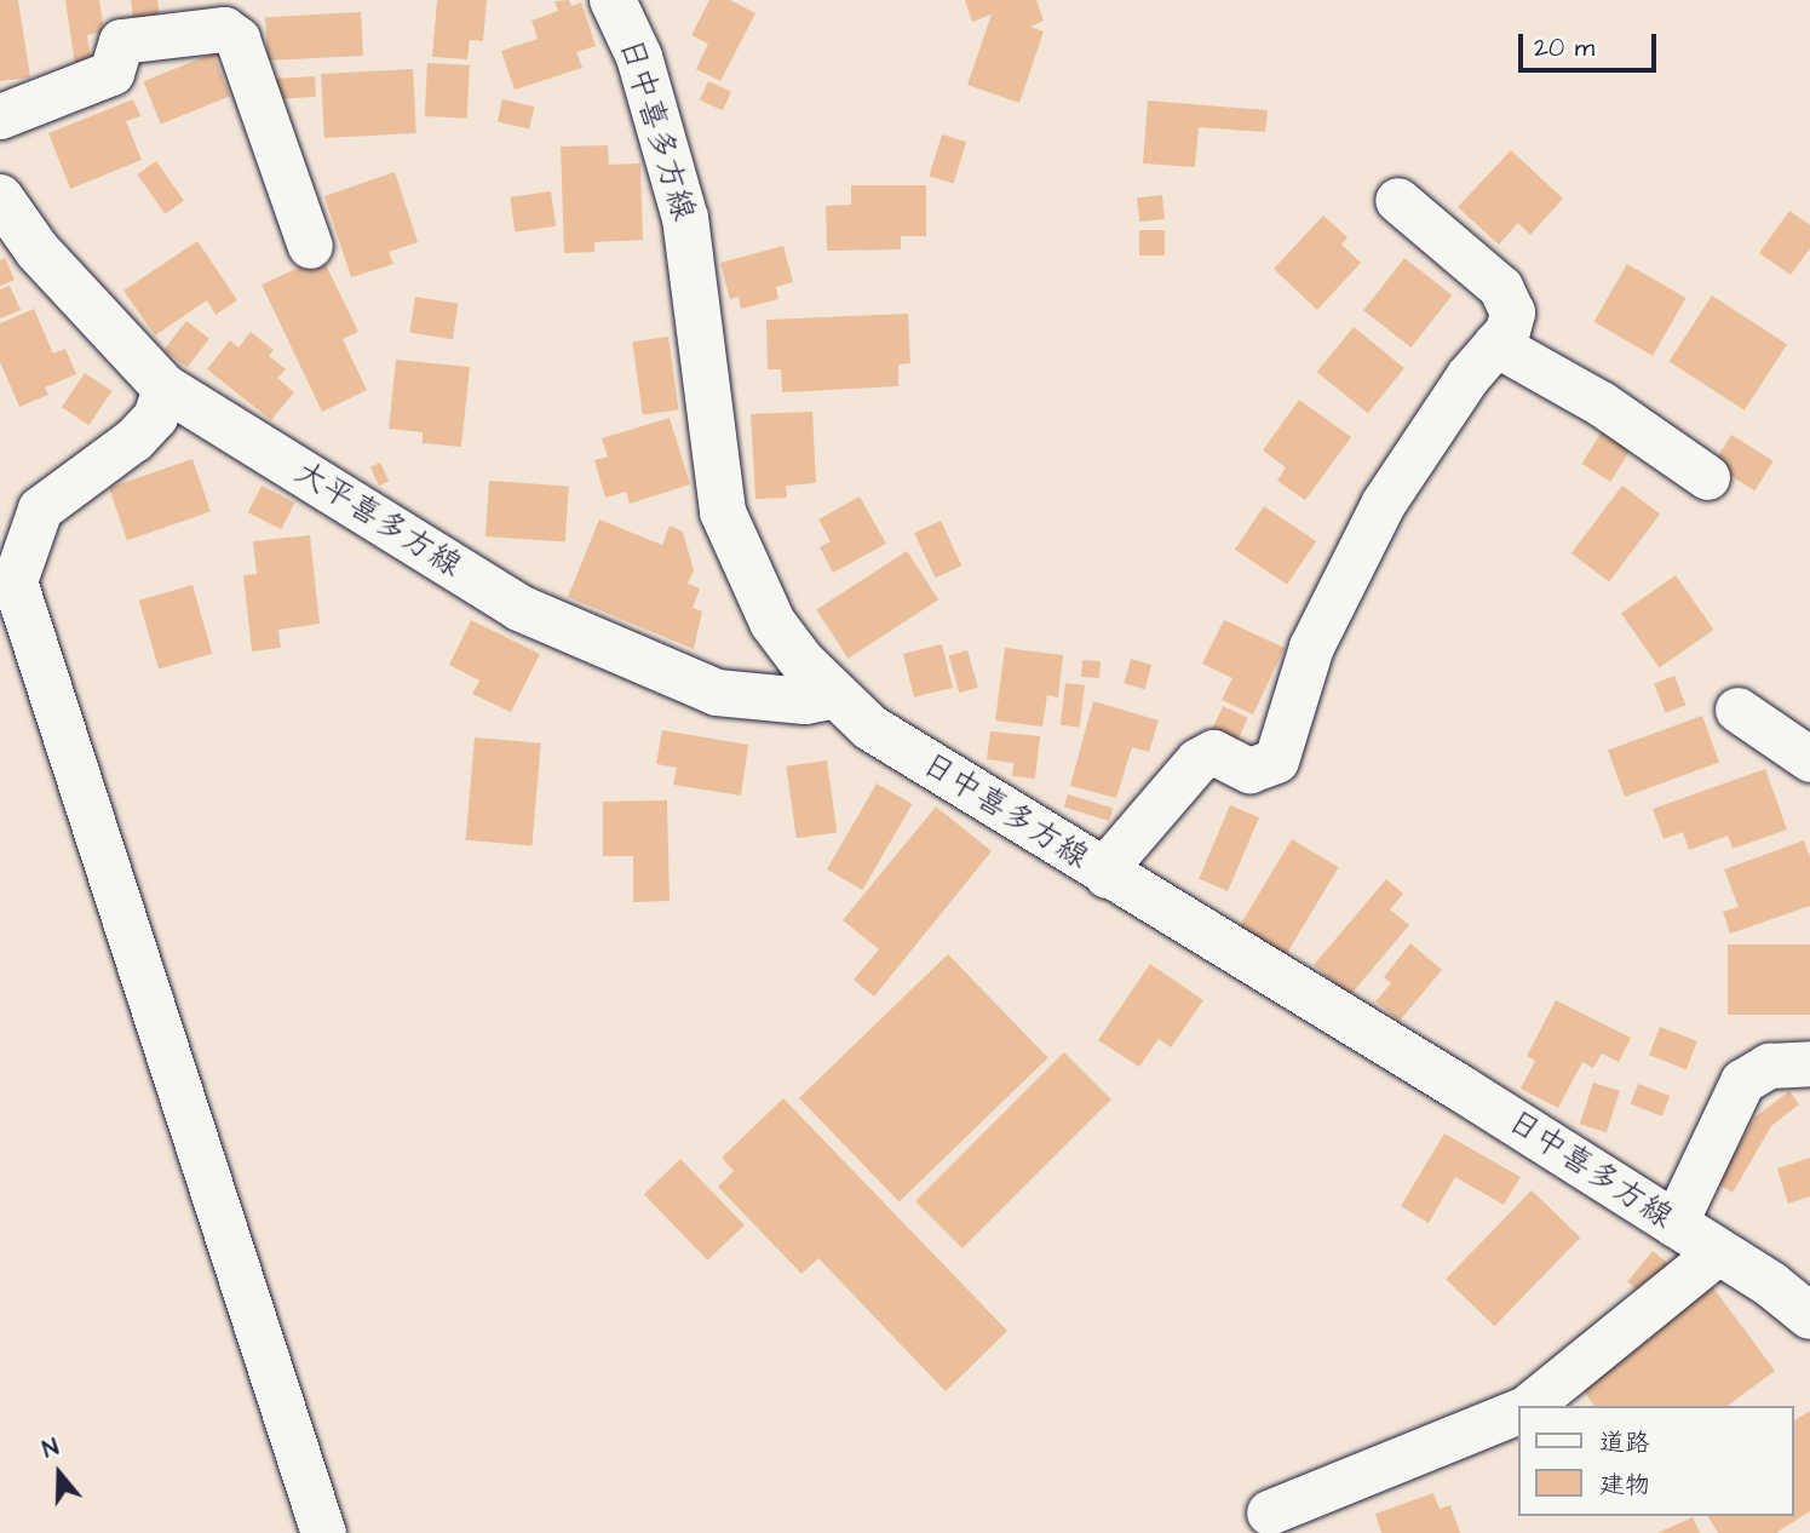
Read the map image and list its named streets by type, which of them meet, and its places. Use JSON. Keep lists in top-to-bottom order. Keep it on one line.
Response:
{"streets":{"main road":["日中喜多方線","大平喜多方線"]},"crossings":[["日中喜多方線","大平喜多方線"]],"legend":["道路","建物"],"scale_bar":"20 m","north":"top"}
